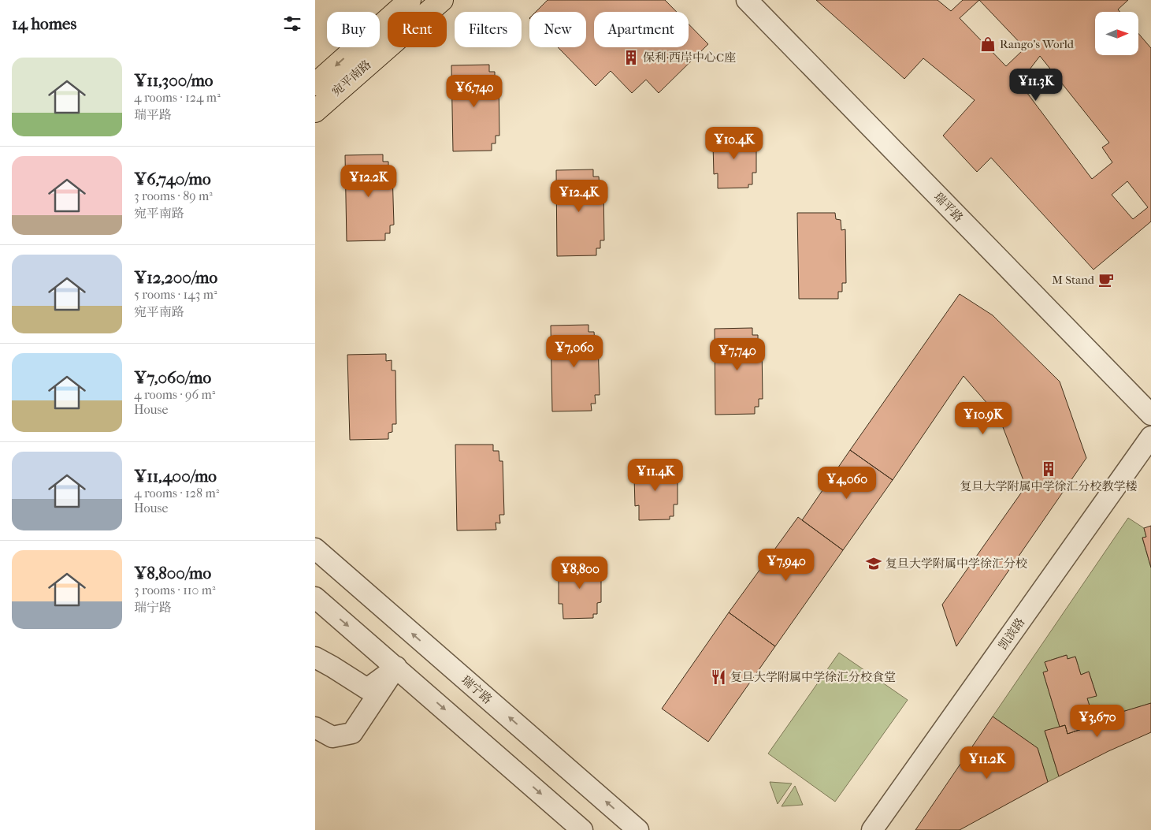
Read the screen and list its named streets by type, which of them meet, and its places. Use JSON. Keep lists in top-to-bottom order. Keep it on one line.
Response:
{"streets":{"main road":["宛平南路"],"street":["瑞平路","凯滨路","瑞宁路"]},"places":{"shop":["Rango's World"],"building":["保利·西岸中心C座","复旦大学附属中学徐汇分校教学楼"],"cafe":["M Stand"],"school or university":["复旦大学附属中学徐汇分校"],"restaurant":["复旦大学附属中学徐汇分校食堂"]},"north":"right","page":{"heading":"14 homes","chip":["Buy","Rent","Filters","New","Apartment"],"list":[{"name":"¥11,300/mo","note":"4 rooms · 124 m² · 瑞平路"},{"name":"¥6,740/mo","note":"3 rooms · 89 m² · 宛平南路"},{"name":"¥12,200/mo","note":"5 rooms · 143 m² · 宛平南路"},{"name":"¥7,060/mo","note":"4 rooms · 96 m² · House"},{"name":"¥11,400/mo","note":"4 rooms · 128 m² · House"},{"name":"¥8,800/mo","note":"3 rooms · 110 m² · 瑞宁路"}],"price":["¥11.3K","¥6,740","¥10.4K","¥12.2K","¥12.4K","¥7,060","¥7,740","¥10.9K","¥11.4K","¥4,060","¥7,940","¥8,800","¥3,670","¥11.2K"]}}
